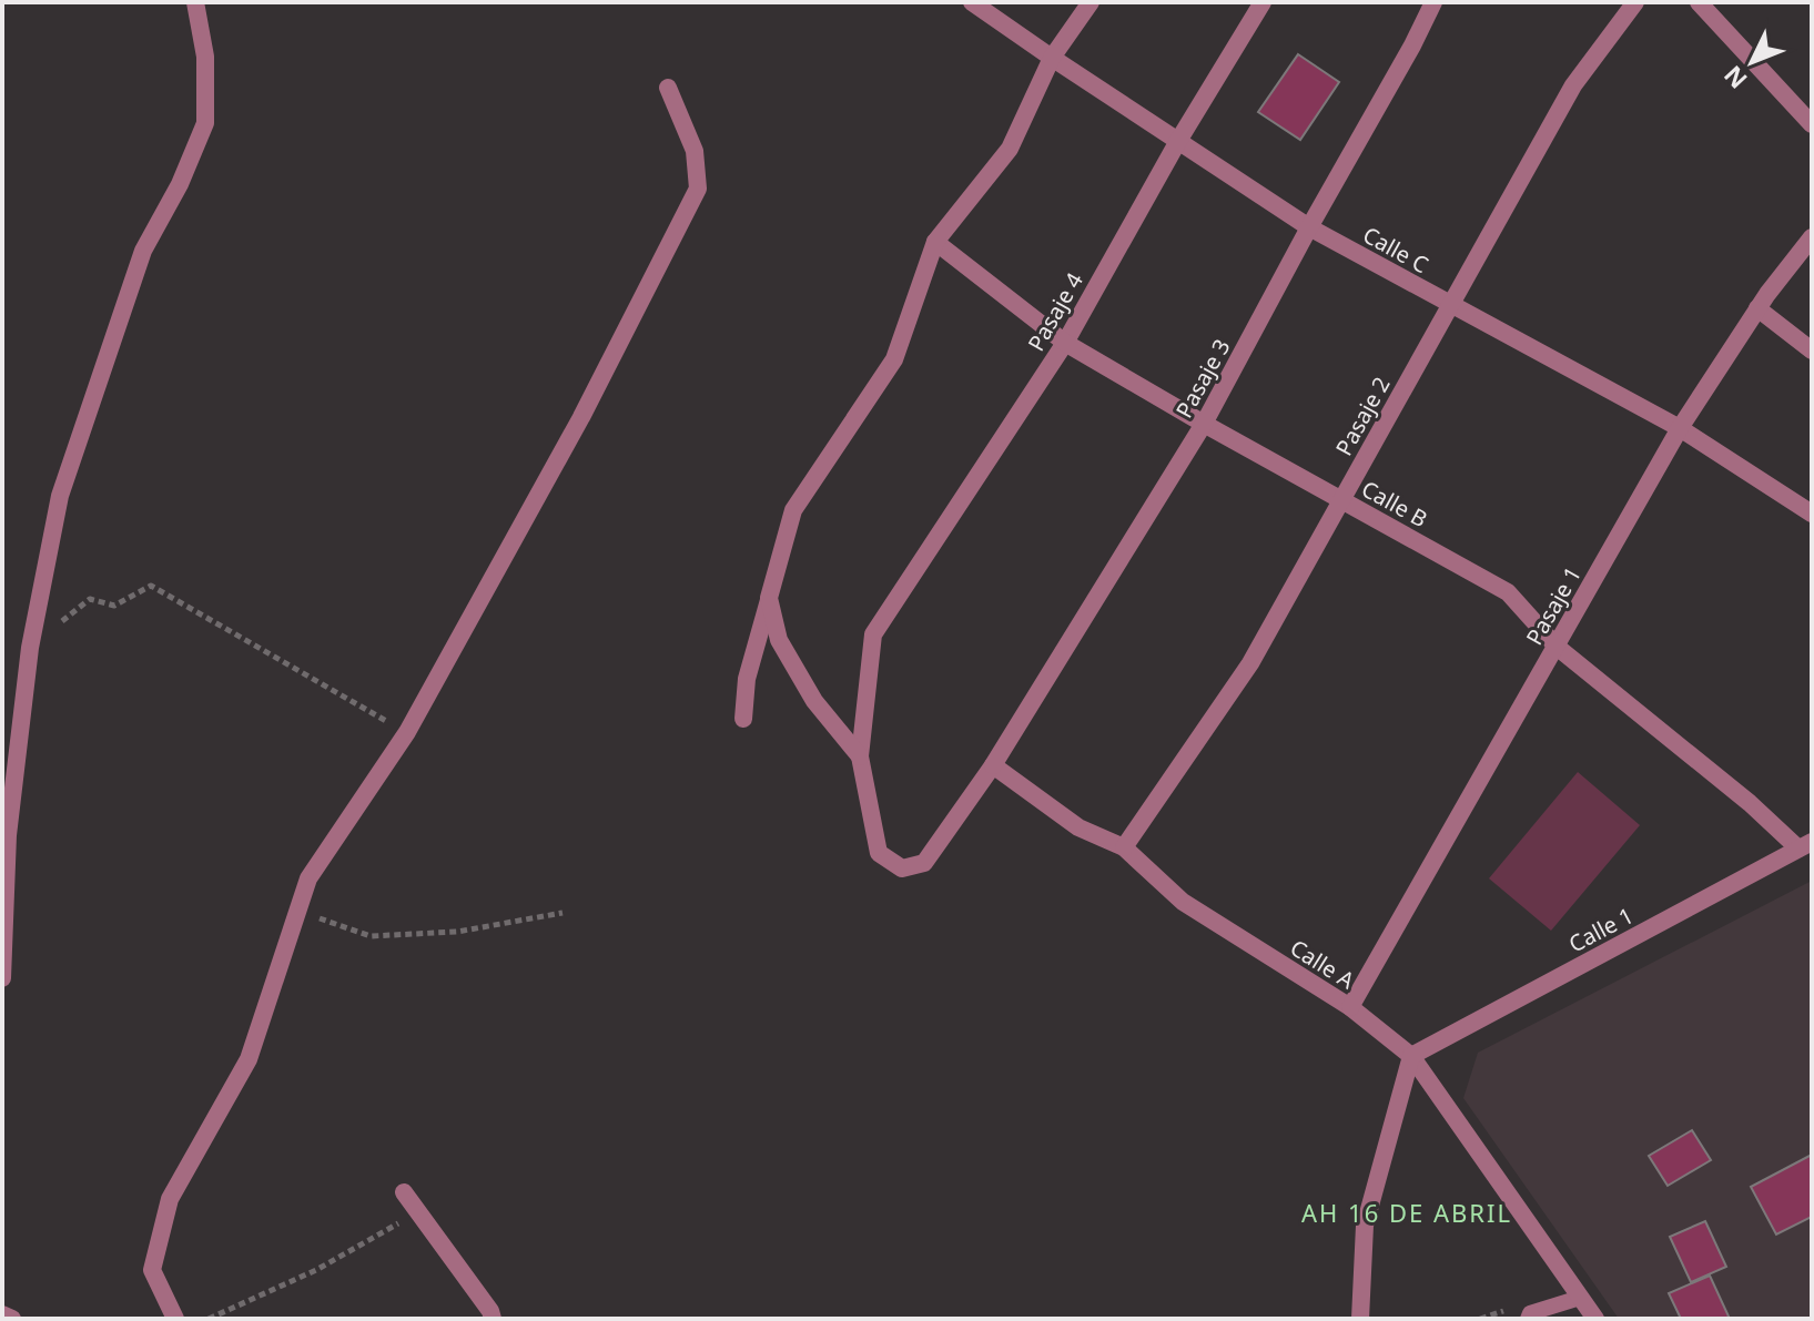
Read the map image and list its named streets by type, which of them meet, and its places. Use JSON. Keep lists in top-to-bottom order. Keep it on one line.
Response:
{"streets":{"street":["Calle C","Pasaje 4","Pasaje 3","Pasaje 2","Calle B","Pasaje 1","Calle 1","Calle A"]},"crossings":[["Calle C","Pasaje 4"],["Calle C","Pasaje 3"],["Calle C","Pasaje 2"],["Calle C","Pasaje 1"],["Pasaje 4","Calle B"],["Pasaje 3","Calle B"],["Pasaje 3","Calle A"],["Pasaje 2","Calle B"],["Pasaje 2","Calle A"],["Calle B","Pasaje 1"],["Calle B","Calle 1"],["Pasaje 1","Calle A"],["Calle 1","Calle A"]],"districts":["AH 16 DE ABRIL"],"north":"bottom left"}
